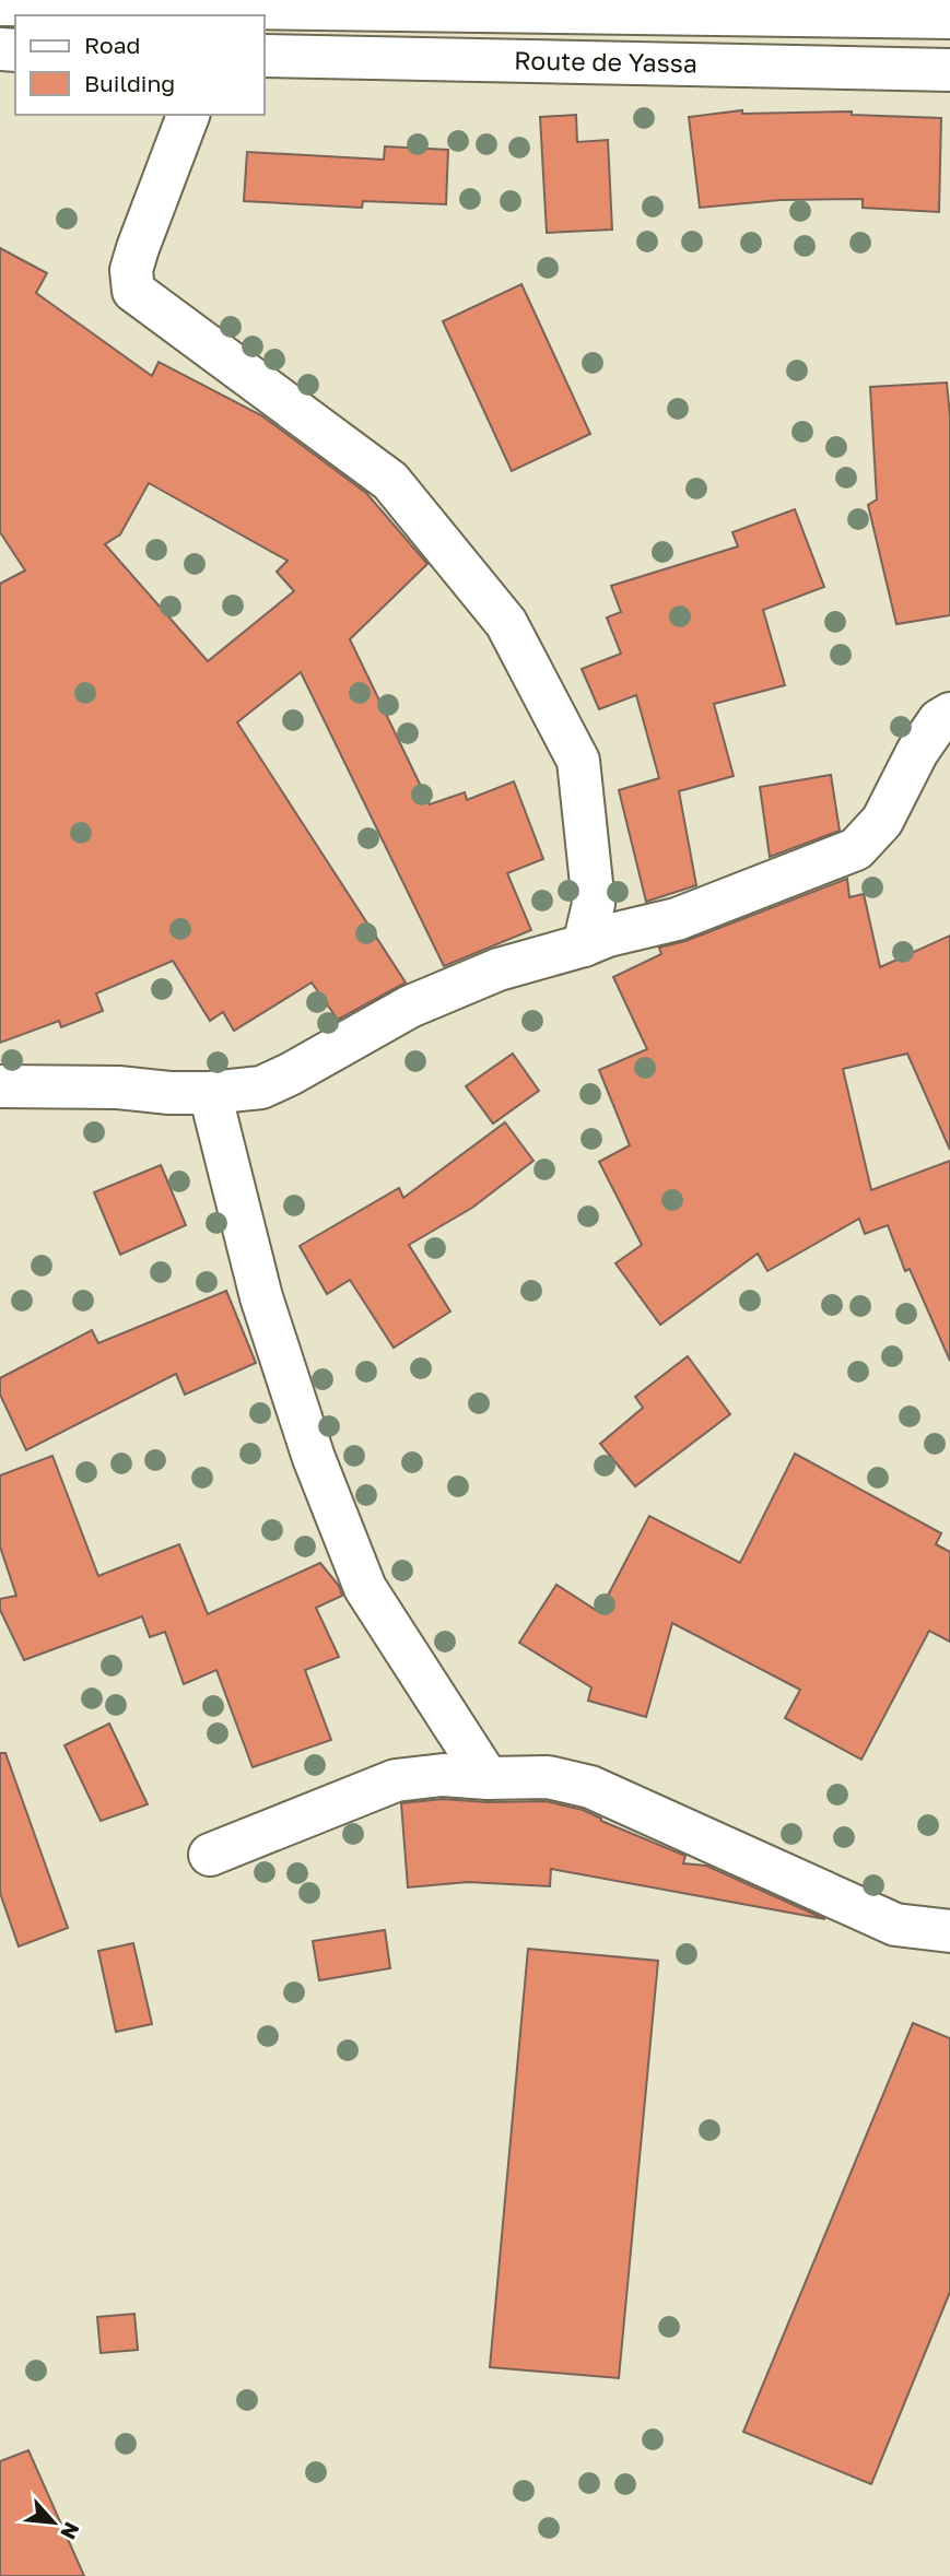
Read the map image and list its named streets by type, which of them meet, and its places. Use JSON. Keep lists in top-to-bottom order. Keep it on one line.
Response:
{"streets":{"street":["Route de Yassa"]},"legend":["Road","Building"],"north":"bottom right"}
